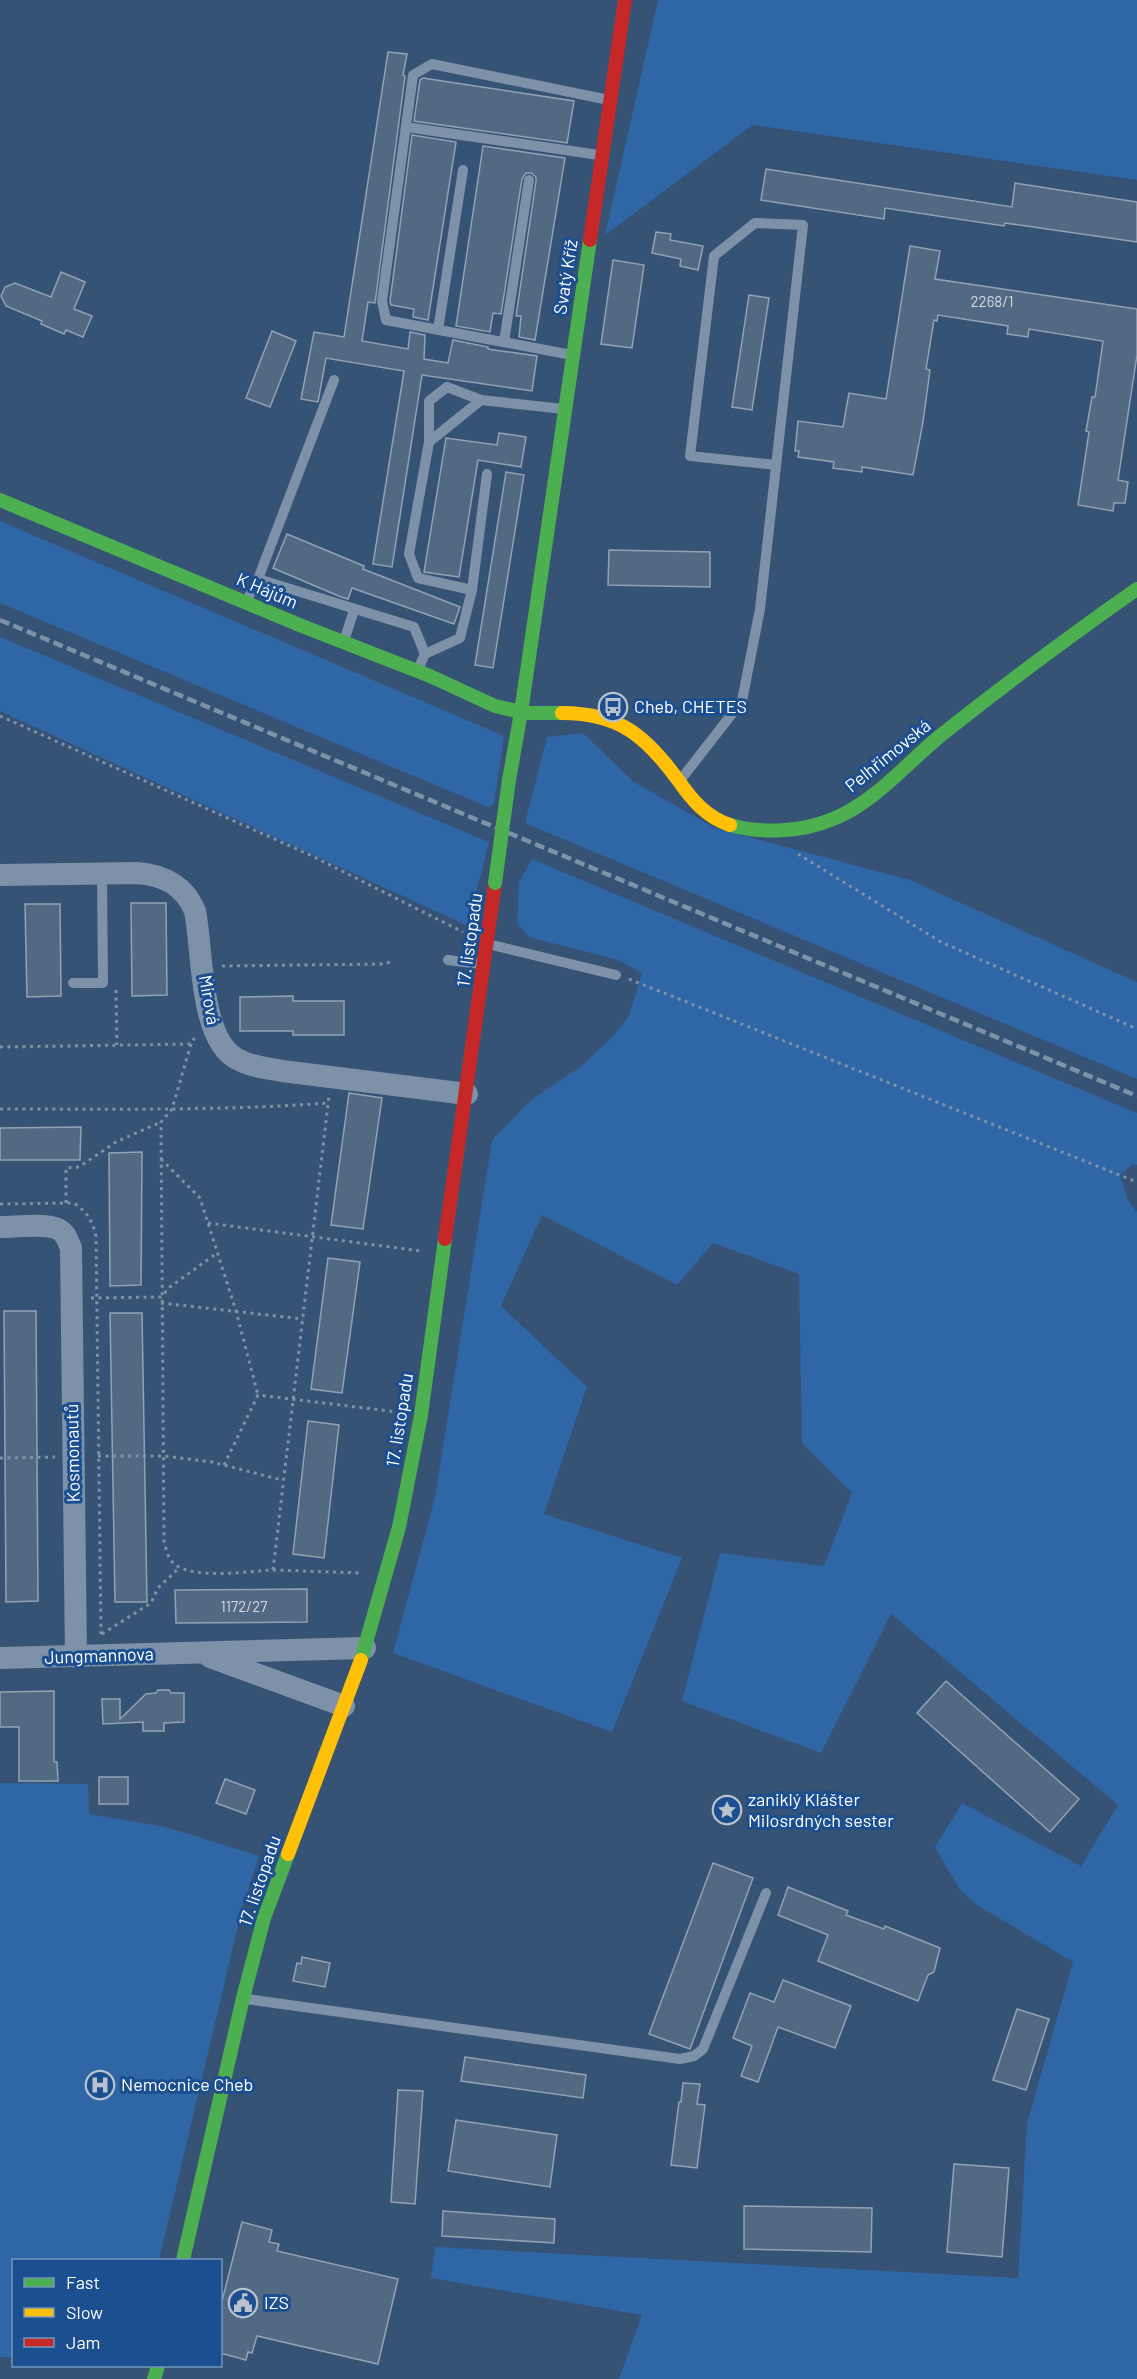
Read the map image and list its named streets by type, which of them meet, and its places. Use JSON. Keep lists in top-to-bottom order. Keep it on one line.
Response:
{"streets":{"street":["Svatý Kříž","K Hájům","Pelhřimovská","17. listopadu","Mírová","Kosmonautů","Jungmannova"]},"crossings":[["Svatý Kříž","17. listopadu"],["K Hájům","Pelhřimovská"],["K Hájům","17. listopadu"],["Pelhřimovská","17. listopadu"],["17. listopadu","Mírová"],["17. listopadu","Jungmannova"],["Kosmonautů","Jungmannova"]],"places":{"bus stop":["Cheb, CHETES"],"place":["zaniklý Klášter Milosrdných sester"],"hospital":["Nemocnice Cheb"],"public building":["IZS"]},"house_numbers":["2268/1","1172/27"],"legend":["Fast","Slow","Jam"]}
